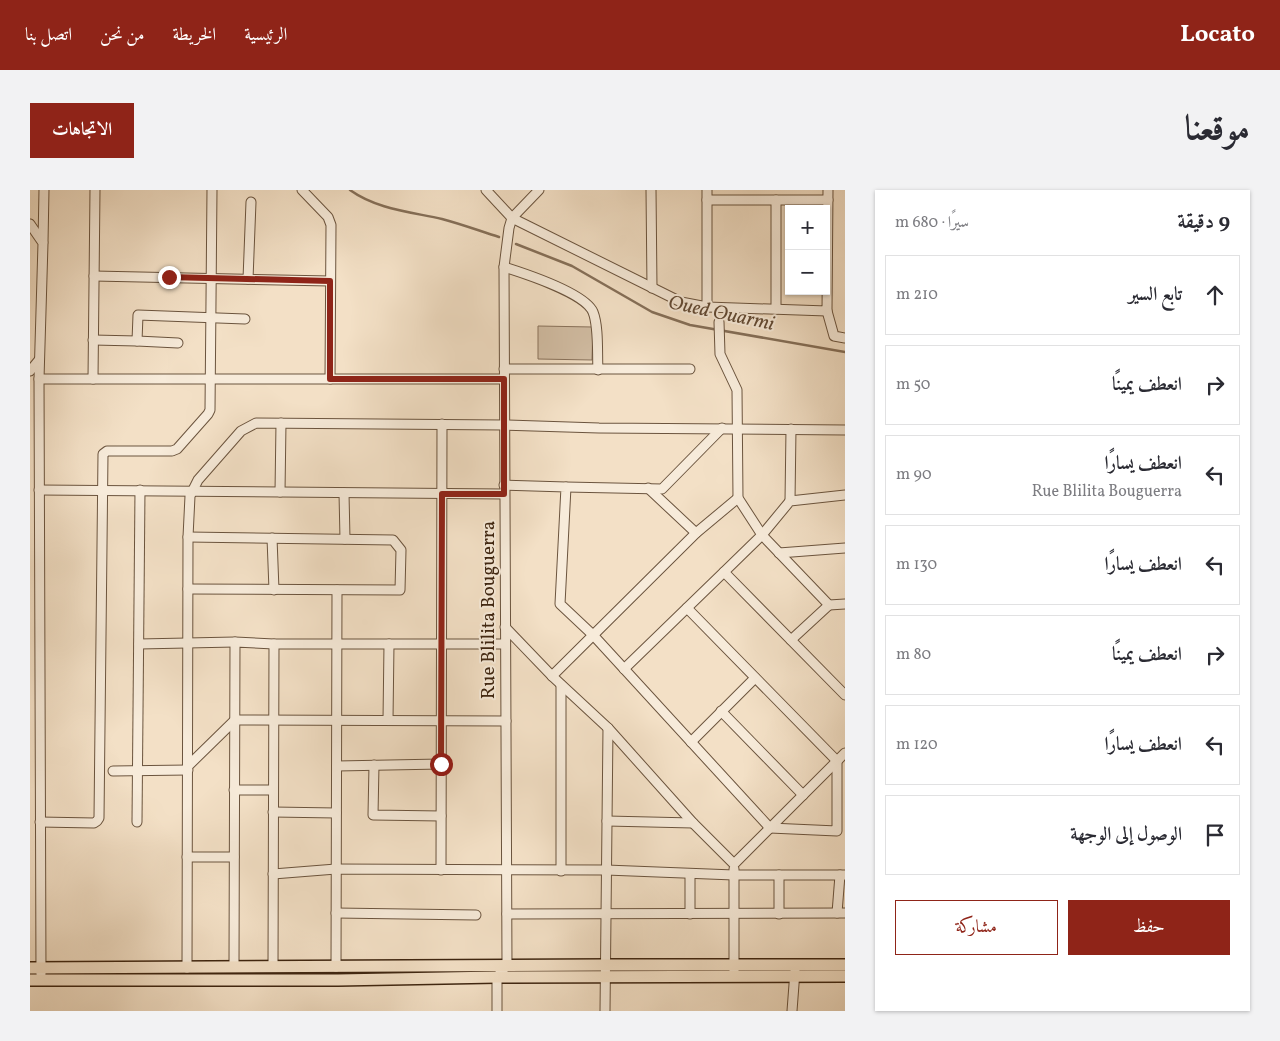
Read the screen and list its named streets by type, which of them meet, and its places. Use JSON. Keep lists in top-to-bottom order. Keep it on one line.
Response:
{"streets":{"street":["Rue Blilita Bouguerra"]},"water":["Oued Ouarmi"],"page":{"header":"Locato","nav":["الرئيسية","الخريطة","من نحن","اتصل بنا"],"title":"موقعنا","buttons":["الاتجاهات",["حفظ","مشاركة"]],"heading":["9 دقيقة","سيرًا · 680 m"],"map_buttons":["+","−"],"list":[["تابع السير","210 m"],["انعطف يمينًا","50 m"],["انعطف يسارًا","Rue Blilita Bouguerra","90 m"],["انعطف يسارًا","130 m"],["انعطف يمينًا","80 m"],["انعطف يسارًا","120 m"],"الوصول إلى الوجهة"]}}
